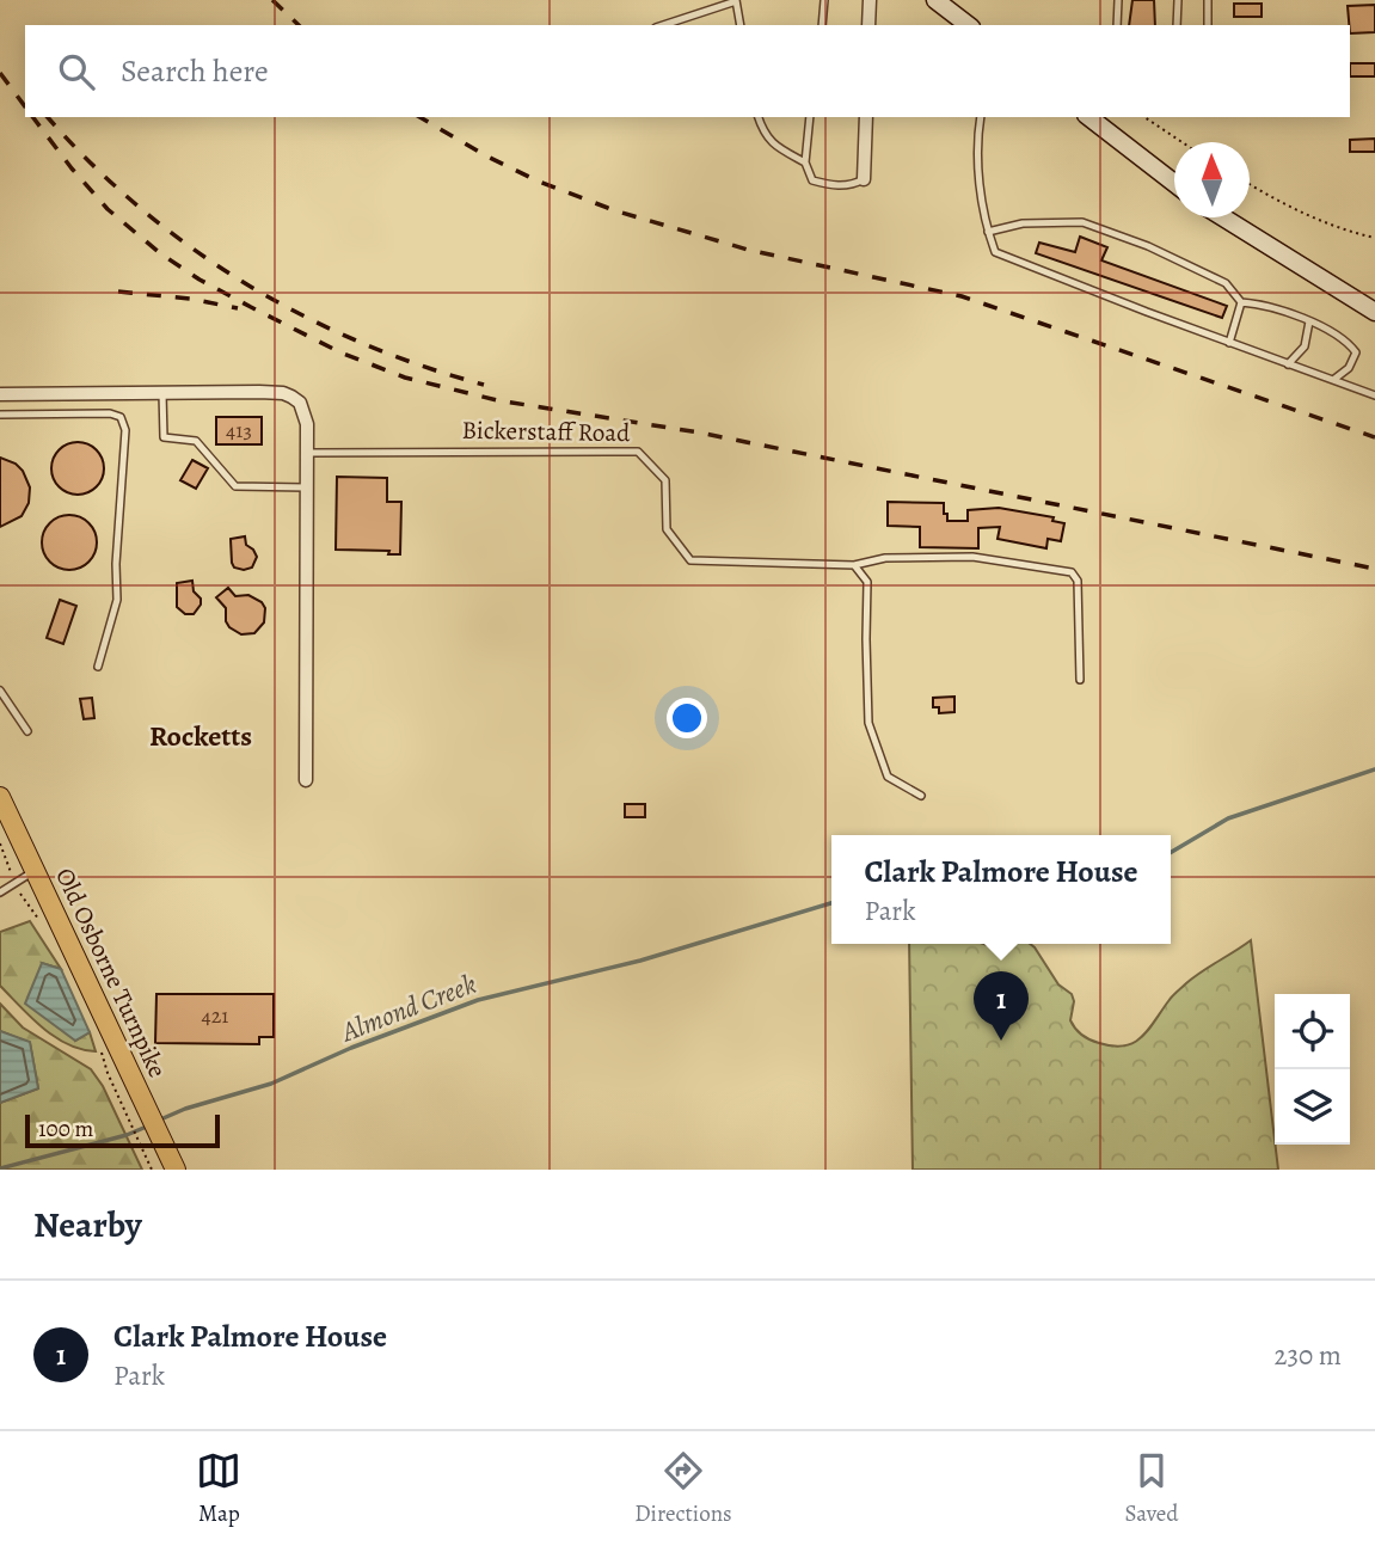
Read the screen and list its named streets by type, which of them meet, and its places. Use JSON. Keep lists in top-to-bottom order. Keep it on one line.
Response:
{"streets":{"main road":["Old Osborne Turnpike"],"lane":["Bickerstaff Road"]},"districts":["Rocketts"],"water":["Almond Creek"],"house_numbers":["413","421"],"scale_bar":"100 m","north":"top","page":{"search":"Search here","popup":["Clark Palmore House","Park"],"pins":"1","scale":"100 m","heading":"Nearby","list":[{"mark":"1","name":"Clark Palmore House","note":"Park","value":"230 m"}],"nav":["Map","Directions","Saved"]}}
